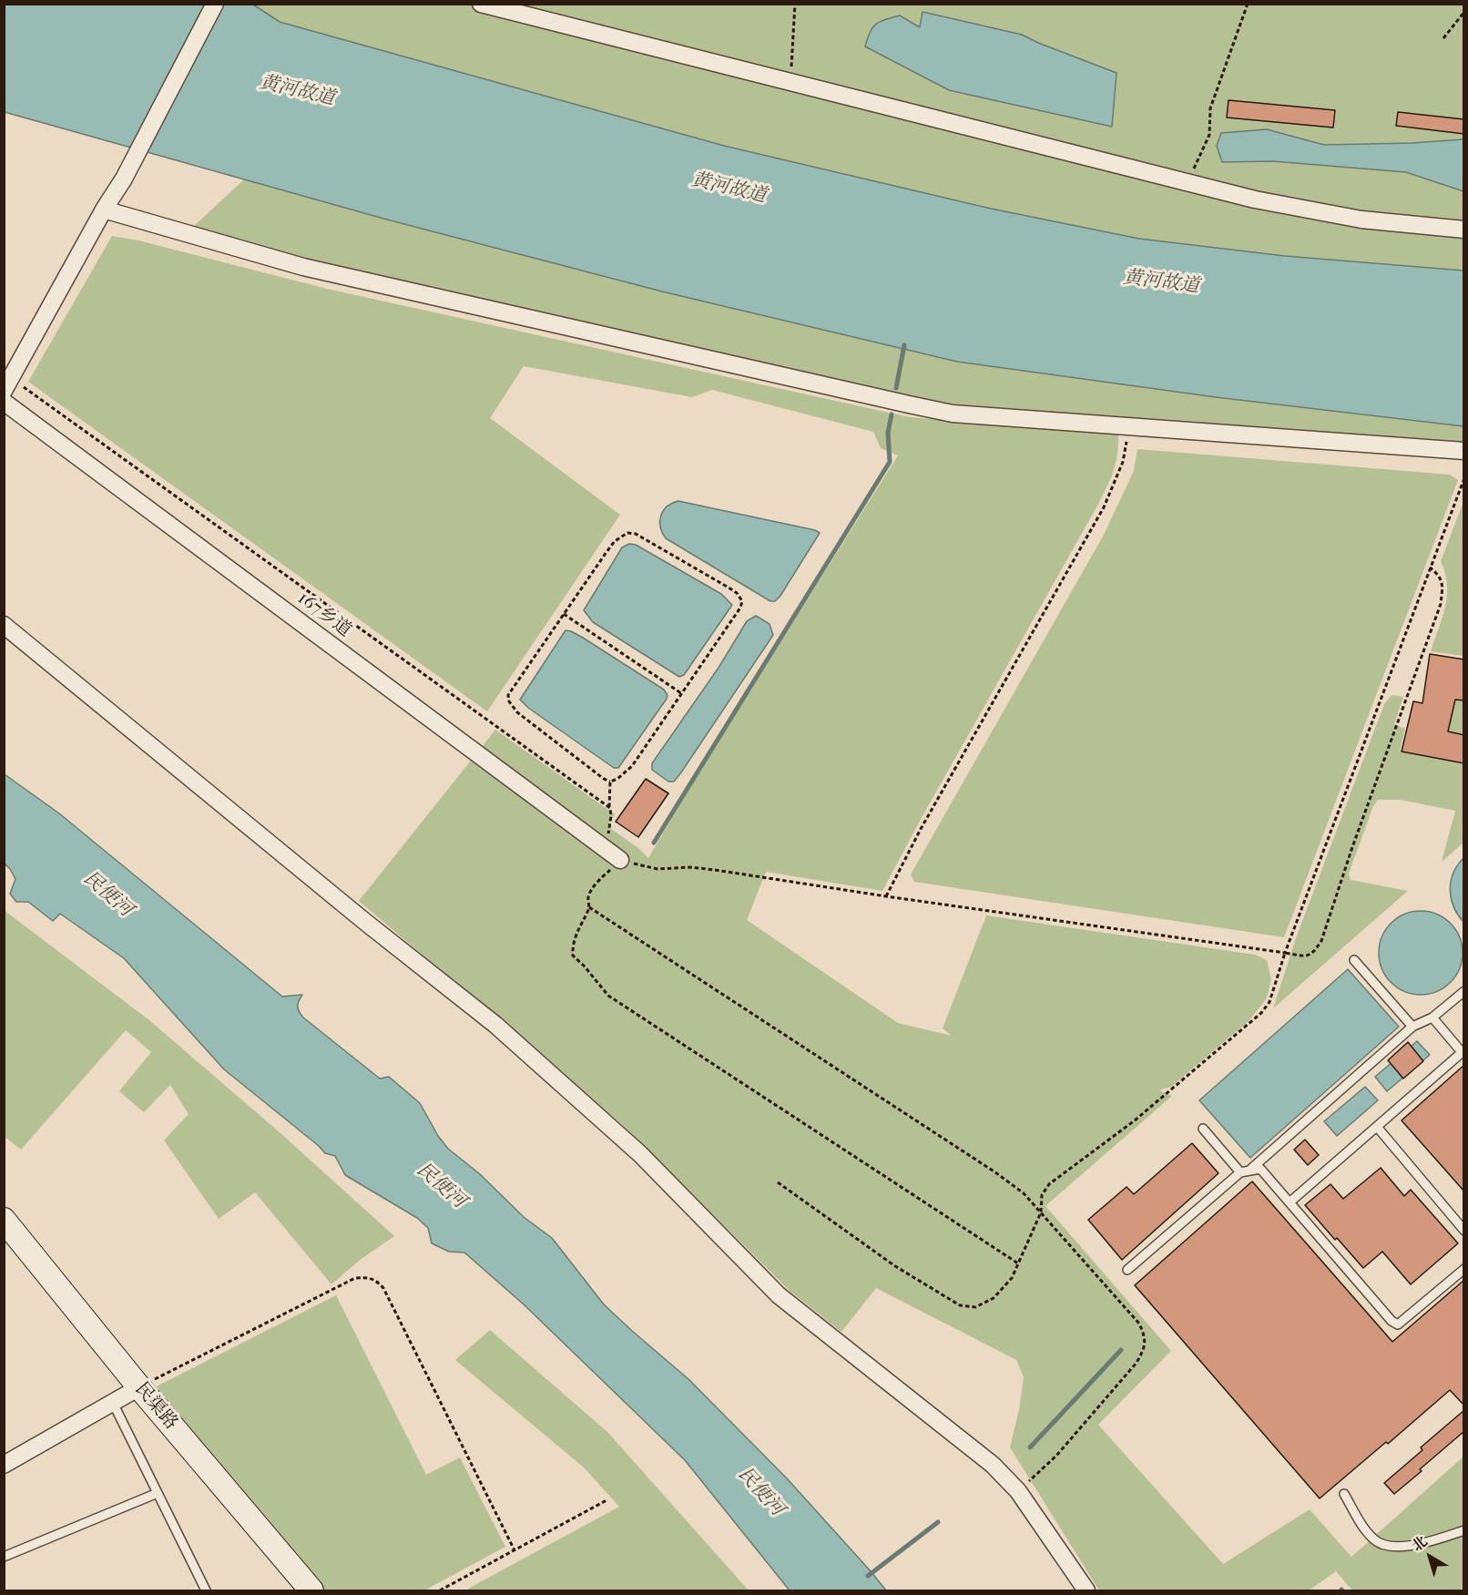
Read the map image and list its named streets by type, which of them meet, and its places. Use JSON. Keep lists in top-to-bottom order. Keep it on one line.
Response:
{"streets":{"street":["167乡道","民渠路"]},"water":["黄河故道","民便河"],"north":"top left"}
